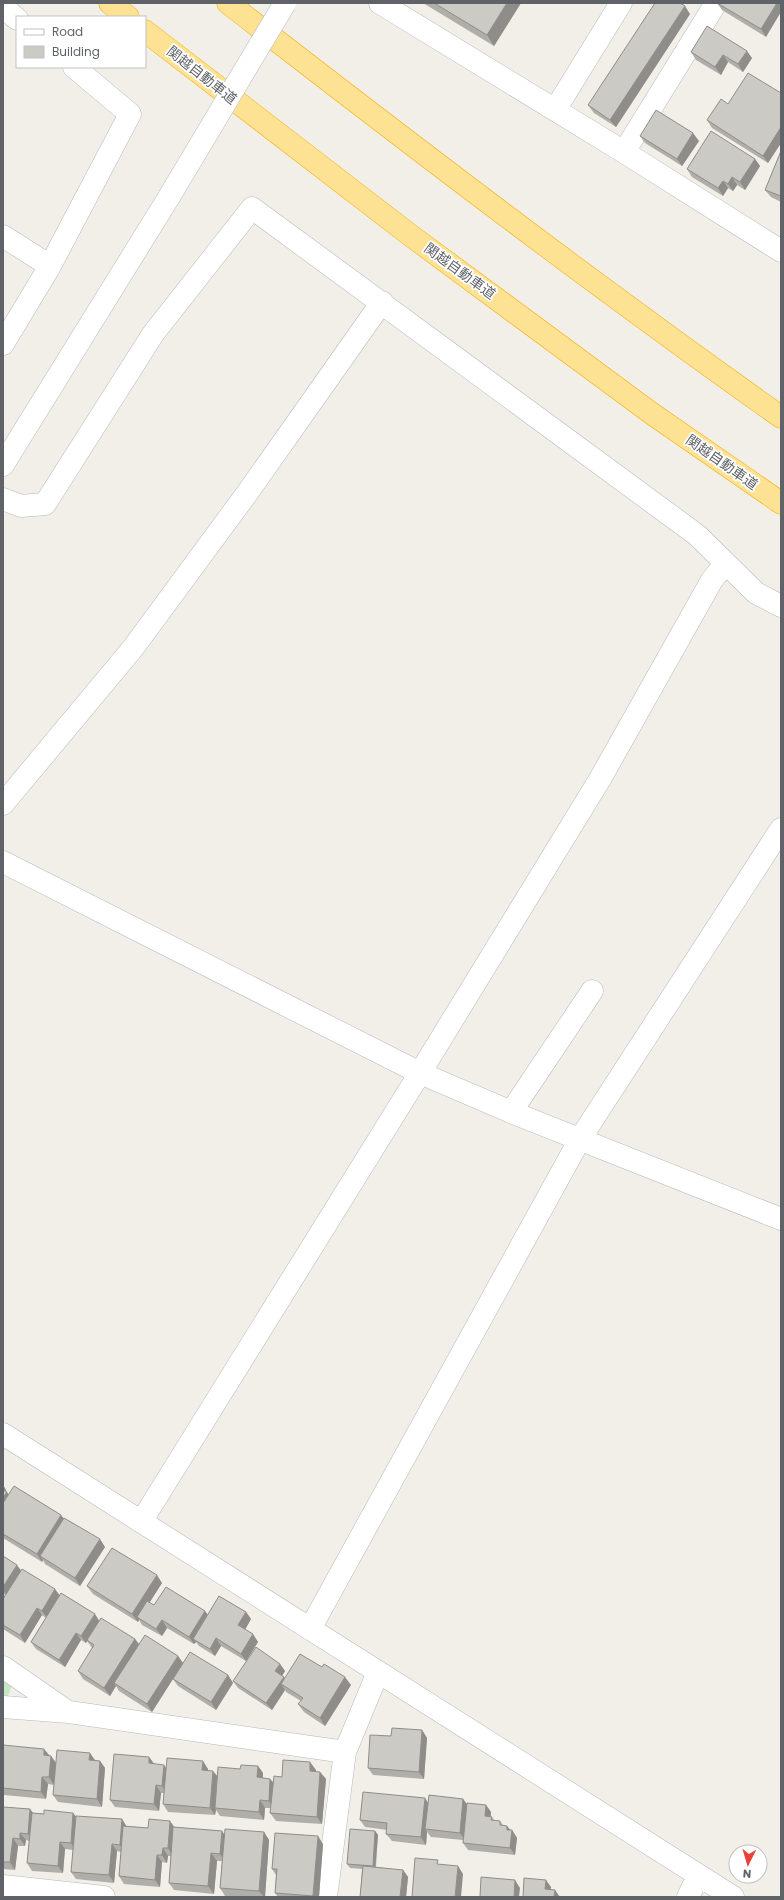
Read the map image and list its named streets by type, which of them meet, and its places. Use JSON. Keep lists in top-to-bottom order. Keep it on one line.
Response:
{"streets":{"highway":["関越自動車道"]},"legend":["Road","Building"],"north":"bottom"}
